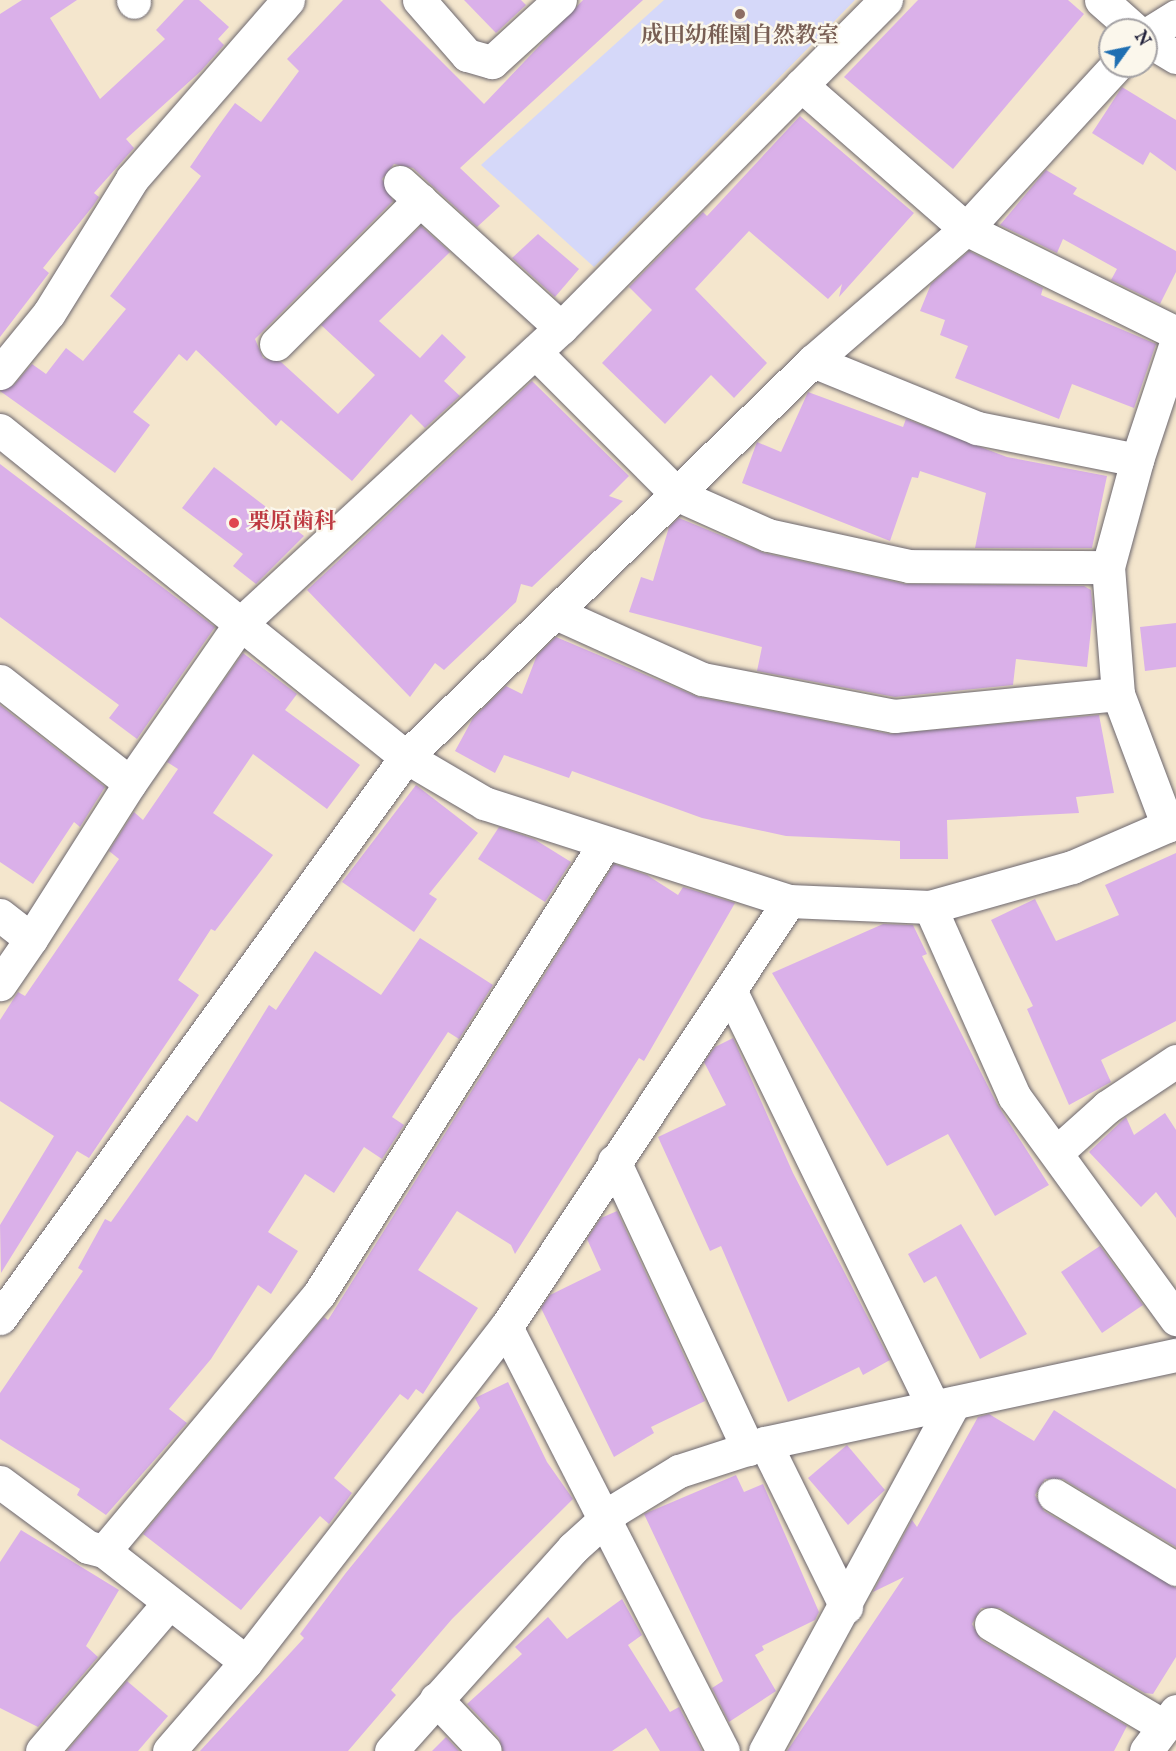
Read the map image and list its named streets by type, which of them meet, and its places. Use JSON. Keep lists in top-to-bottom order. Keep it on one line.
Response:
{"places":["成田幼稚園自然教室","栗原歯科"],"north":"top right"}
